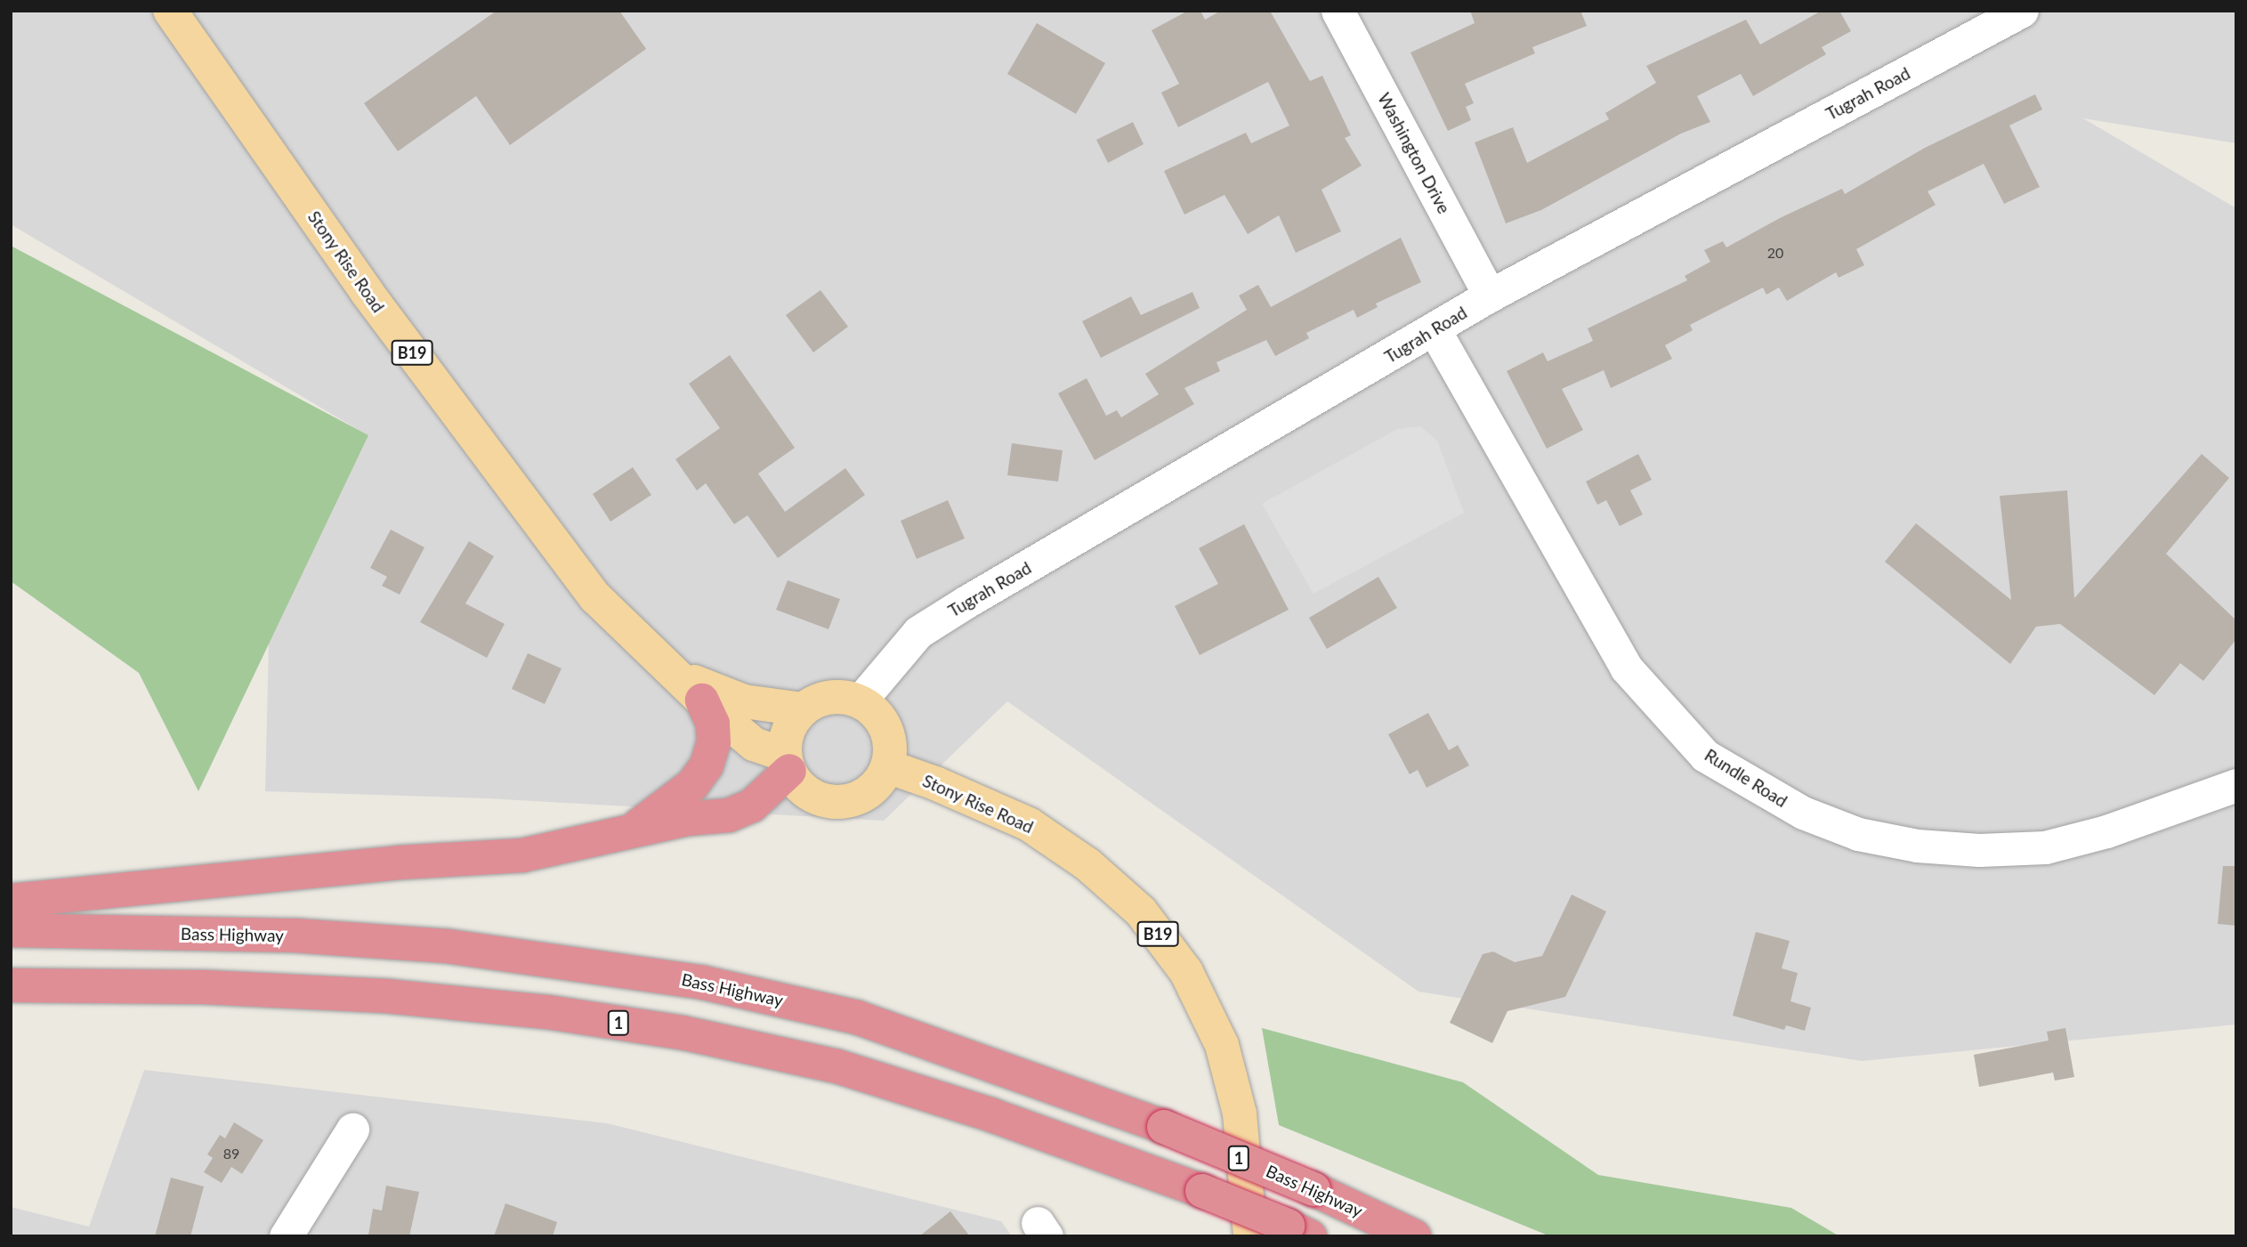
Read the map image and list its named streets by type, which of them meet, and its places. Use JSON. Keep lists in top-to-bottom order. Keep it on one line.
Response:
{"streets":{"highway":["Bass Highway","1"],"main road":["Stony Rise Road","B19"],"street":["Tugrah Road","Washington Drive","Rundle Road"]},"crossings":[["Tugrah Road","Washington Drive"],["Tugrah Road","Stony Rise Road"],["Tugrah Road","B19"],["Tugrah Road","Rundle Road"],["Stony Rise Road","B19"]],"house_numbers":["20","89"]}
